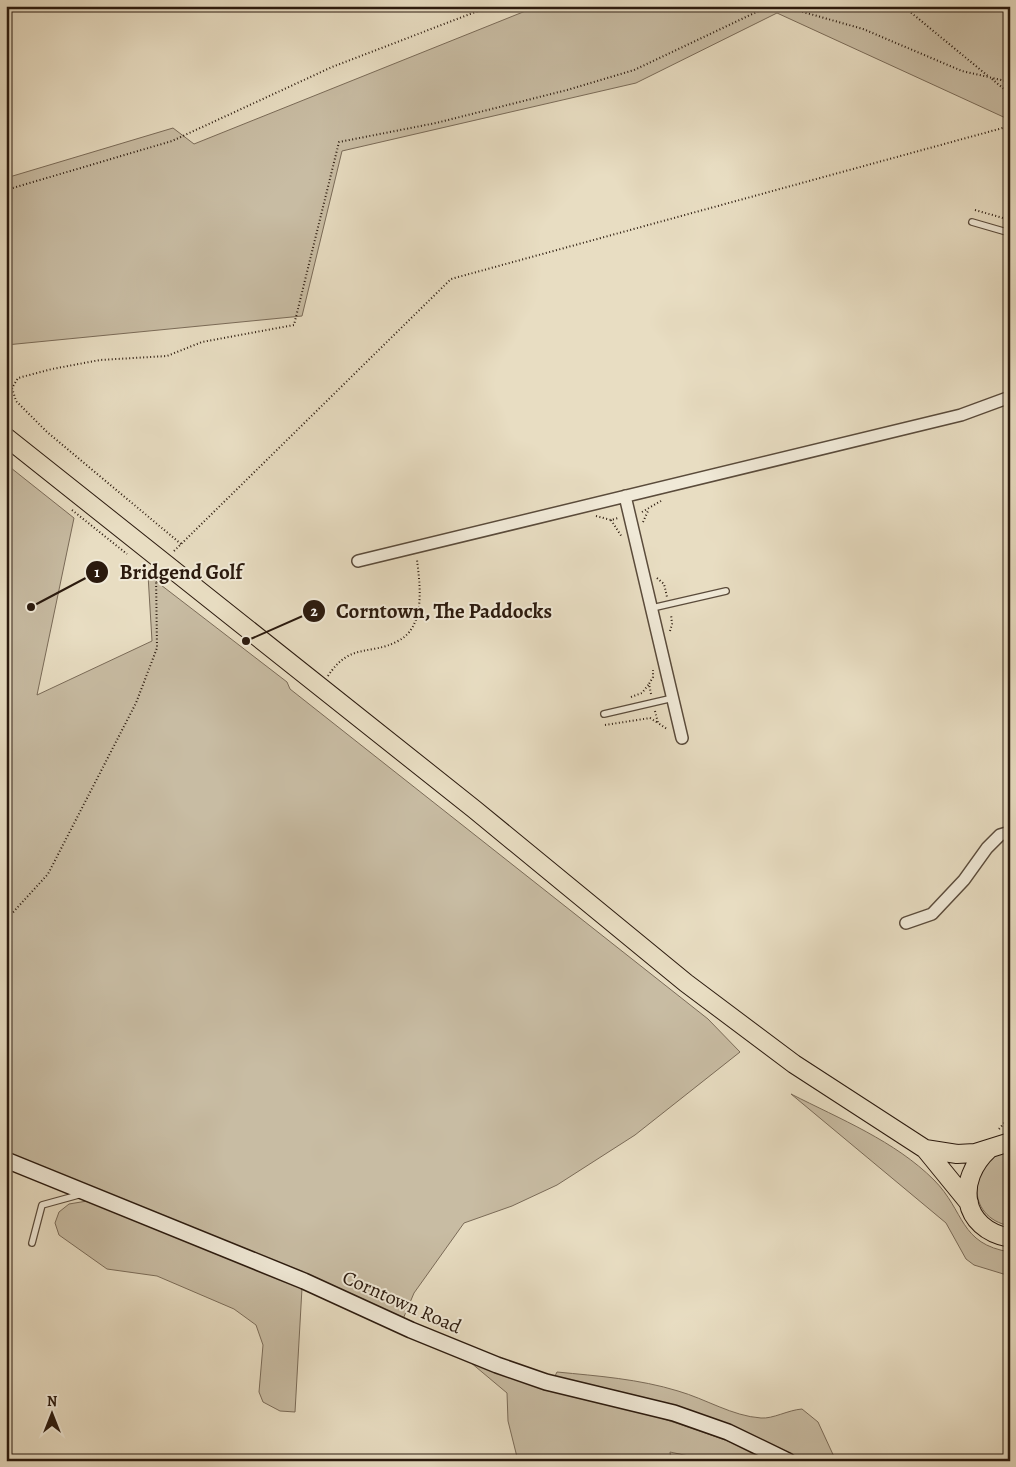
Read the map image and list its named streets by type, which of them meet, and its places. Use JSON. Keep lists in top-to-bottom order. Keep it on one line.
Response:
{"streets":{"main road":["Corntown Road"]},"places":["Bridgend Golf","Corntown, The Paddocks"],"north":"top"}
